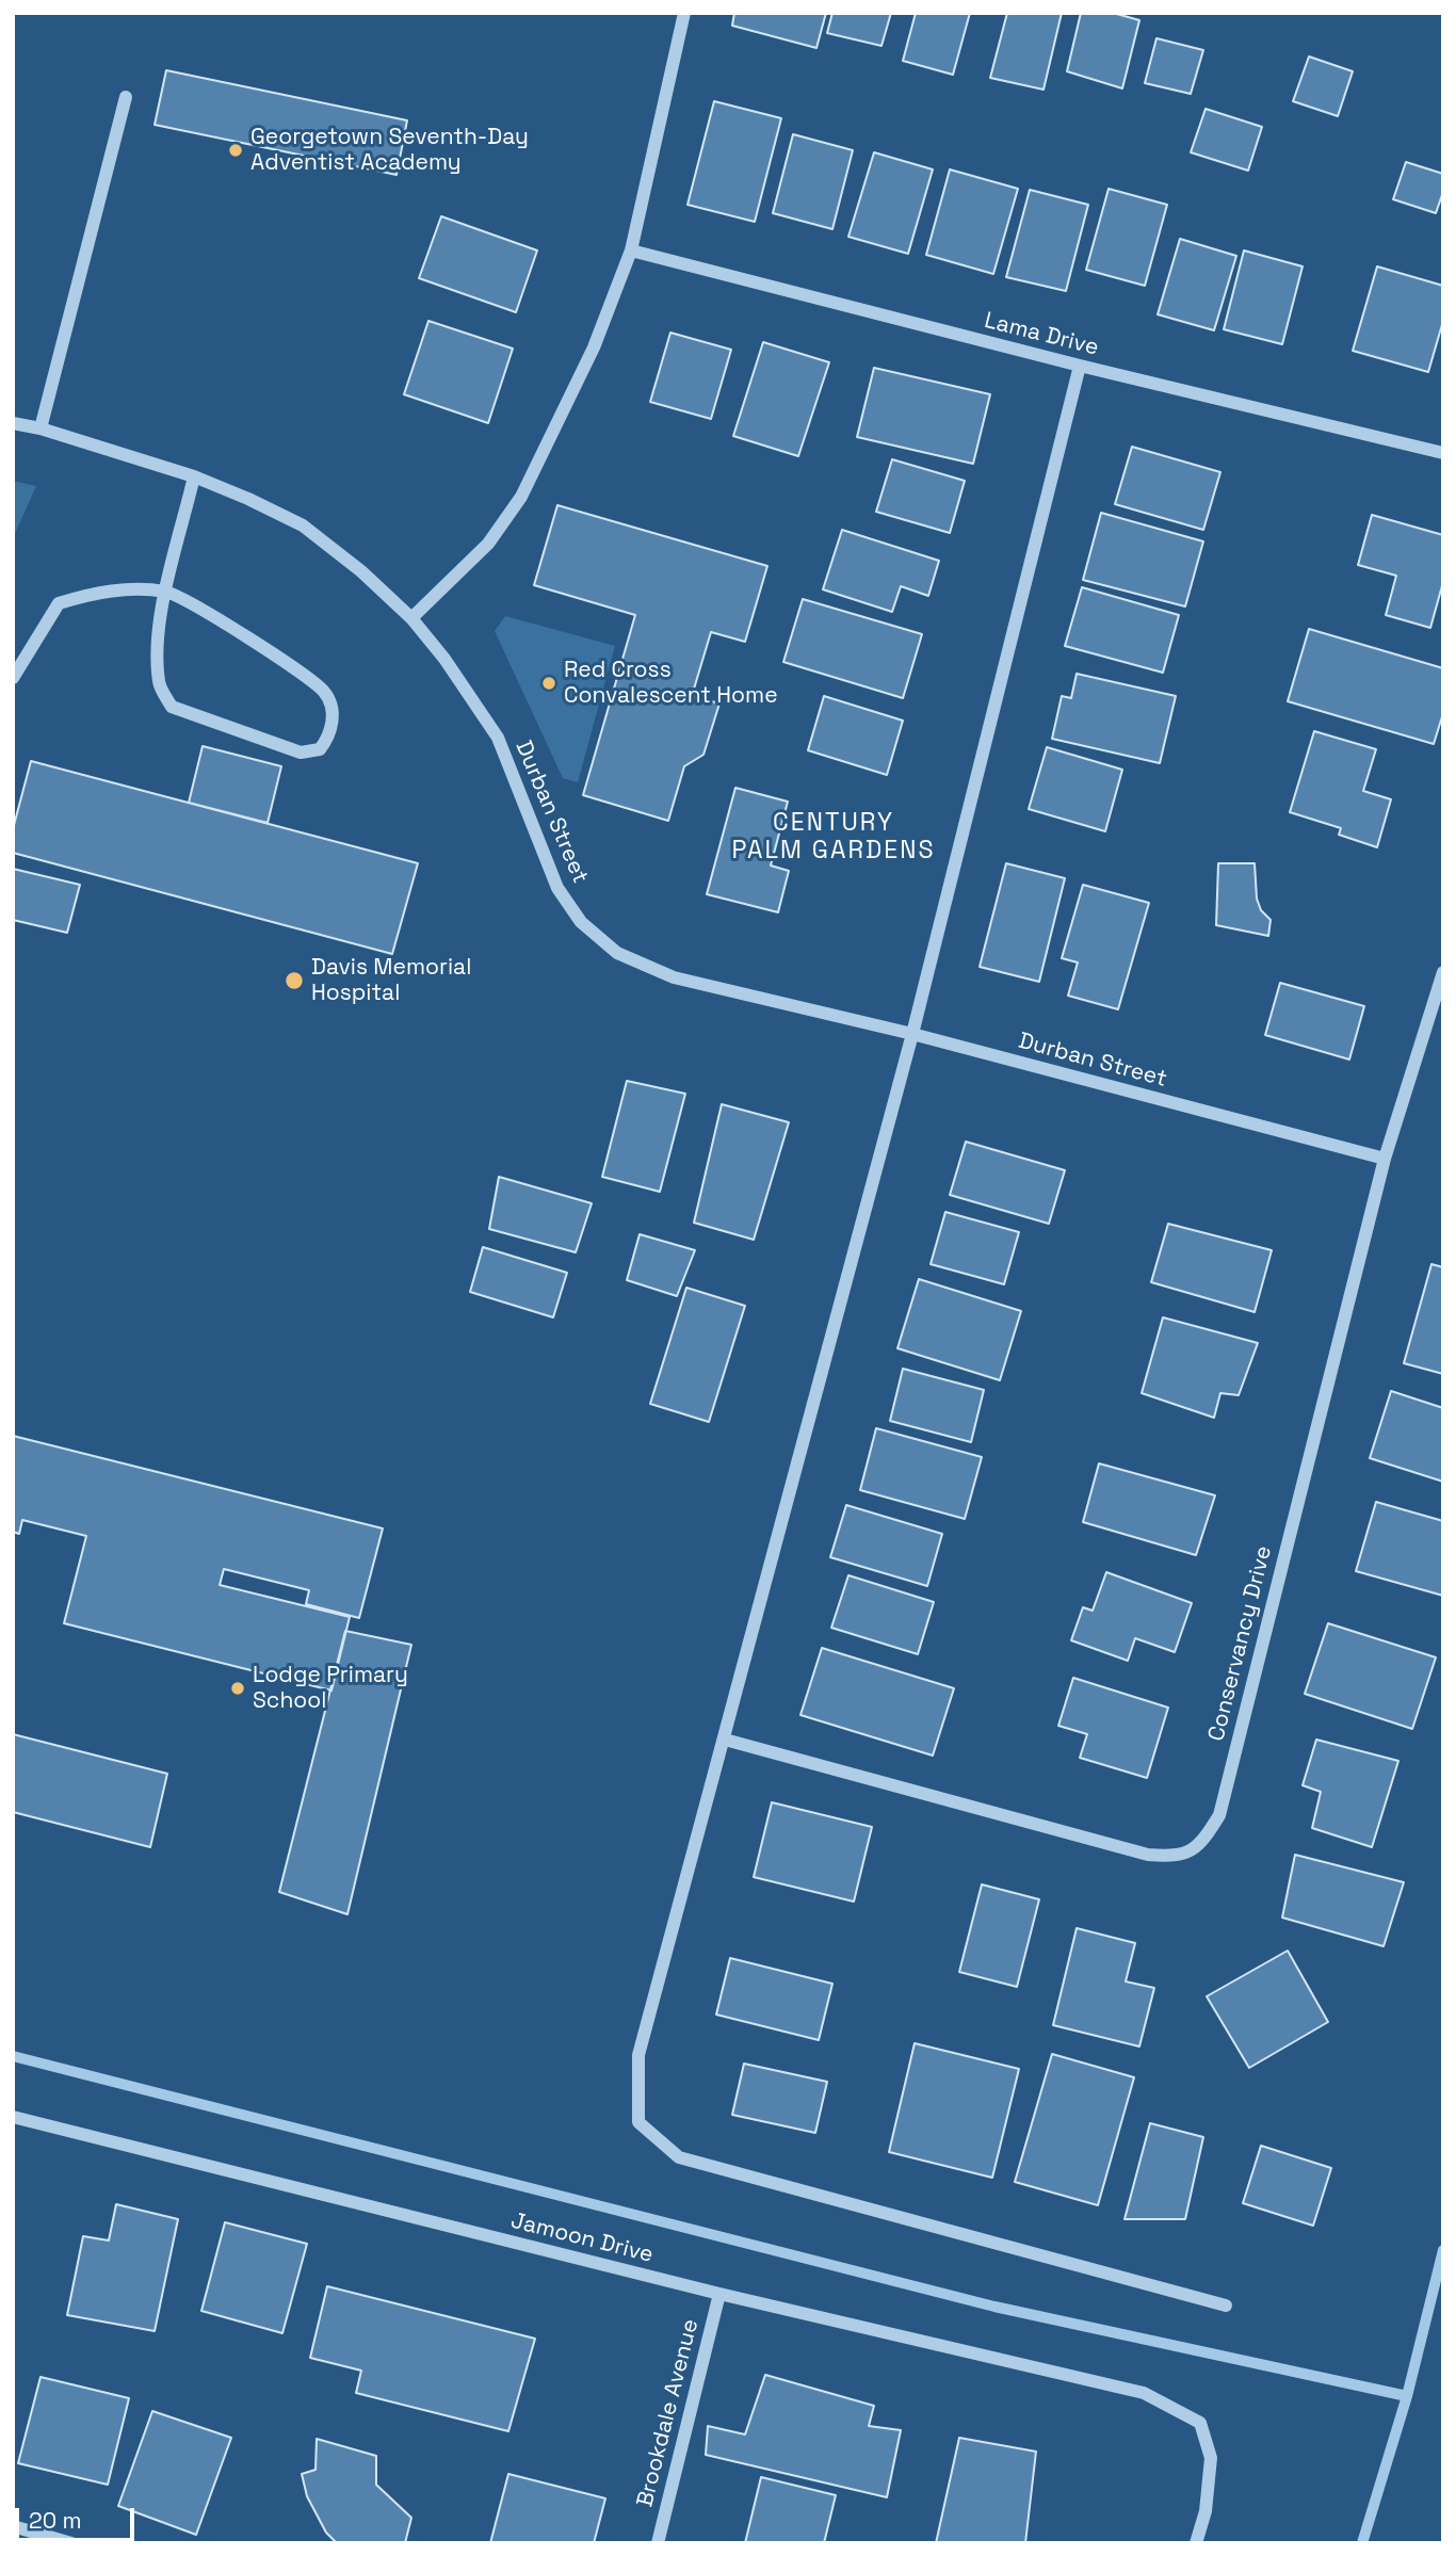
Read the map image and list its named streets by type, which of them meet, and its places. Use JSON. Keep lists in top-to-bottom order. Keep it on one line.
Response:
{"streets":{"street":["Lama Drive","Durban Street","Conservancy Drive","Jamoon Drive","Brookdale Avenue"]},"crossings":[["Durban Street","Conservancy Drive"],["Jamoon Drive","Brookdale Avenue"]],"districts":["CENTURY PALM GARDENS"],"places":["Georgetown Seventh-Day Adventist Academy","Red Cross Convalescent Home","Davis Memorial Hospital","Lodge Primary School"],"scale_bar":"20 m"}
